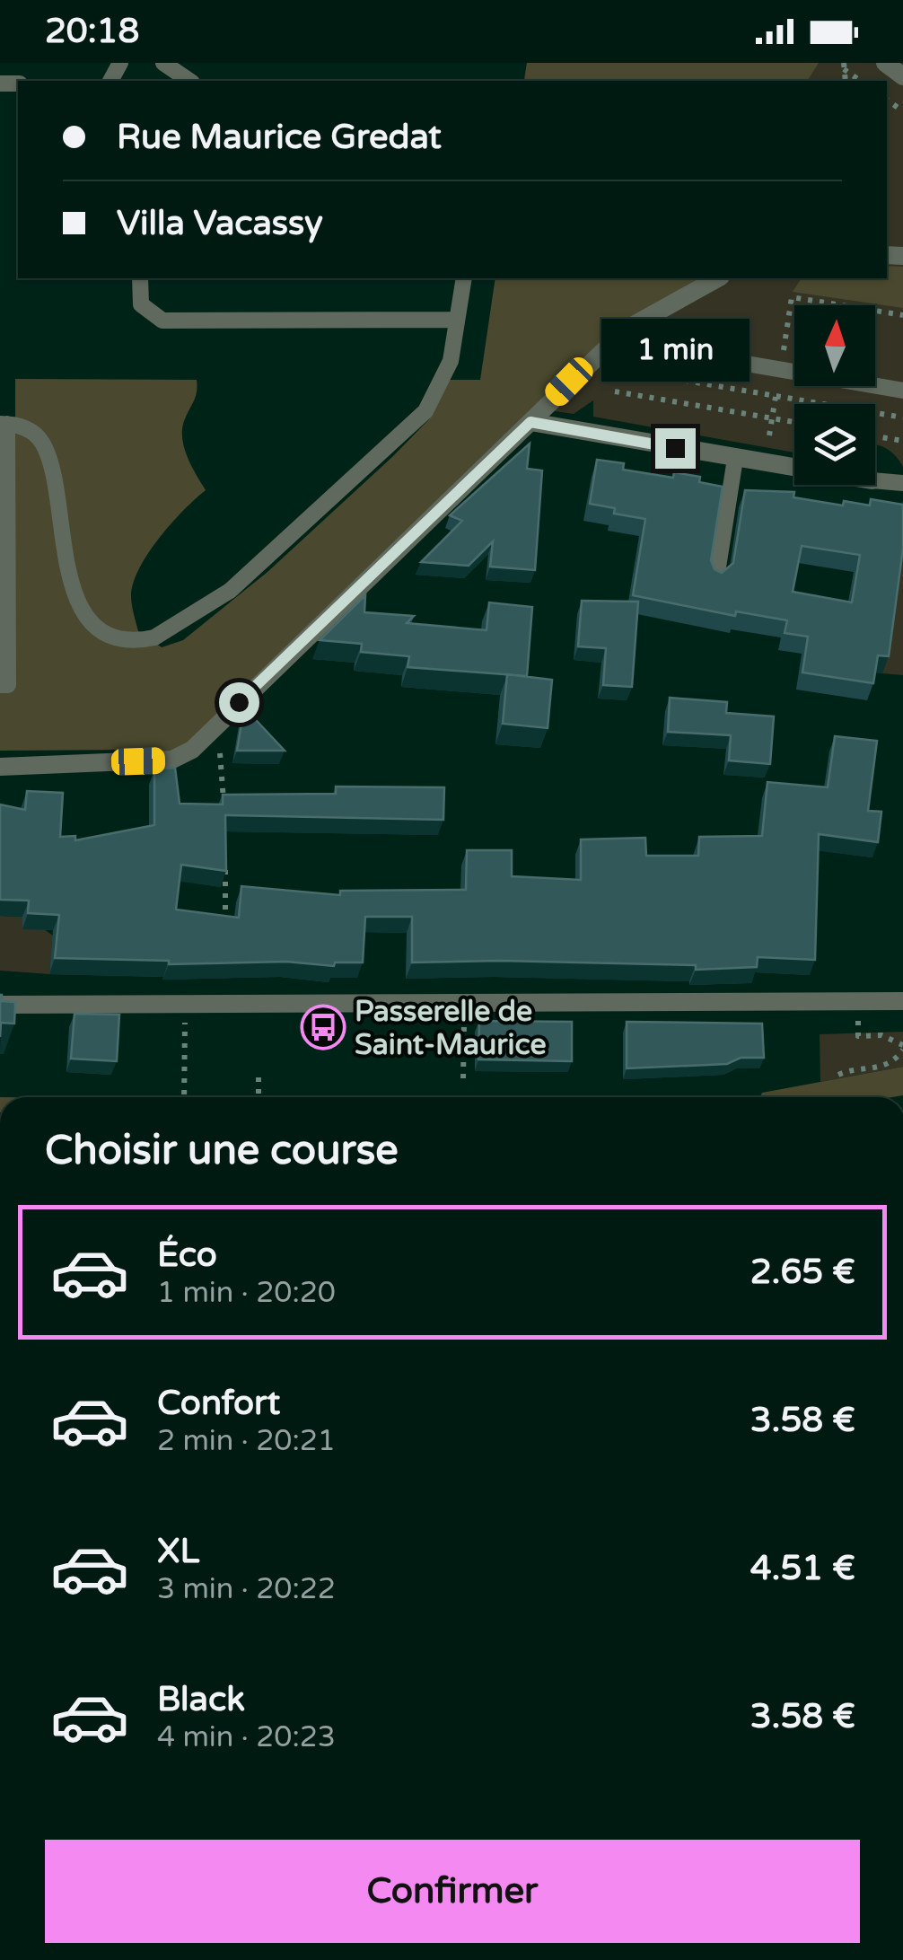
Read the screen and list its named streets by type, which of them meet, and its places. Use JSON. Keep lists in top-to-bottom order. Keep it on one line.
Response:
{"places":{"bus stop":["Passerelle de Saint-Maurice"]},"north":"top","page":{"status":"20:18","banner":["Rue Maurice Gredat","Villa Vacassy"],"bubble":"1 min","heading":"Choisir une course","list":[{"name":"Éco","note":"1 min · 20:20","value":"2.65 €"},{"name":"Confort","note":"2 min · 20:21","value":"3.58 €"},{"name":"XL","note":"3 min · 20:22","value":"4.51 €"},{"name":"Black","note":"4 min · 20:23","value":"3.58 €"}],"buttons":"Confirmer"}}
